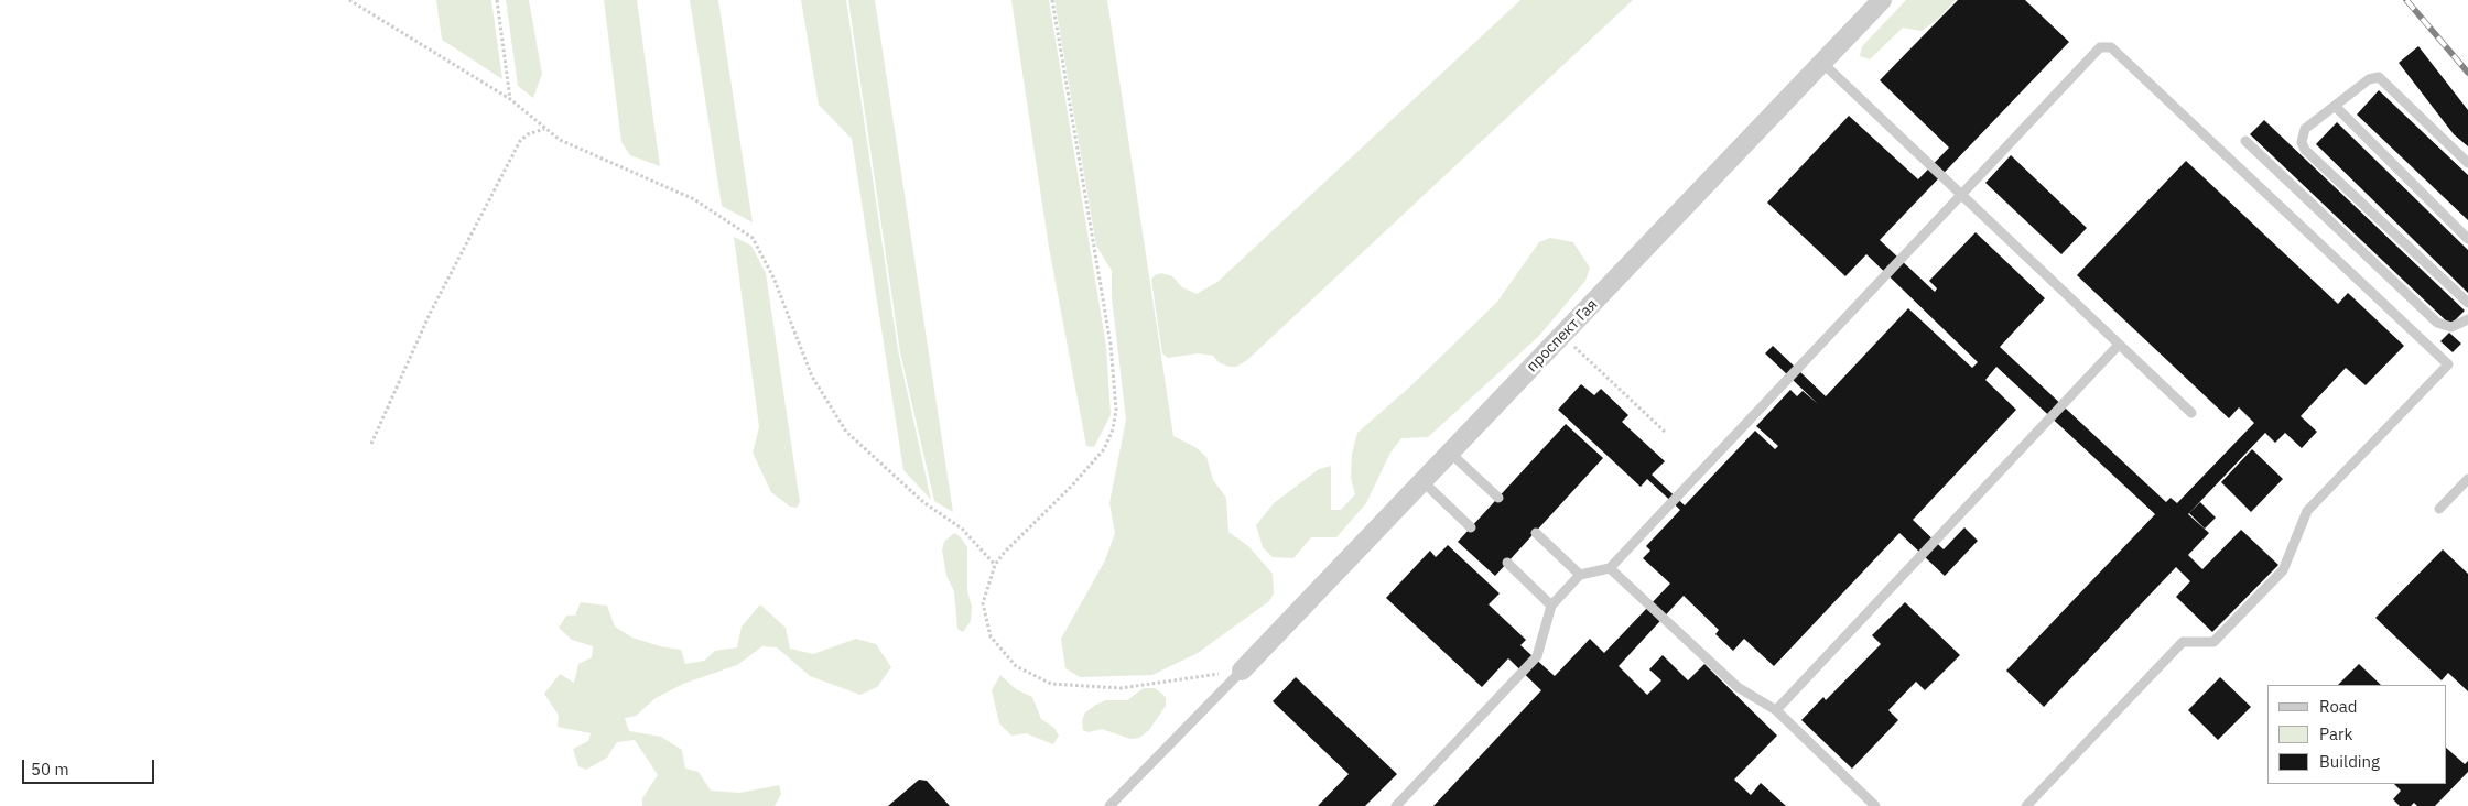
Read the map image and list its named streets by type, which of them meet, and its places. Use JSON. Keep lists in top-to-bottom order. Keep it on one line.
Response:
{"streets":{"street":["проспект Гая"]},"legend":["Road","Park","Building"],"scale_bar":"50 m"}
